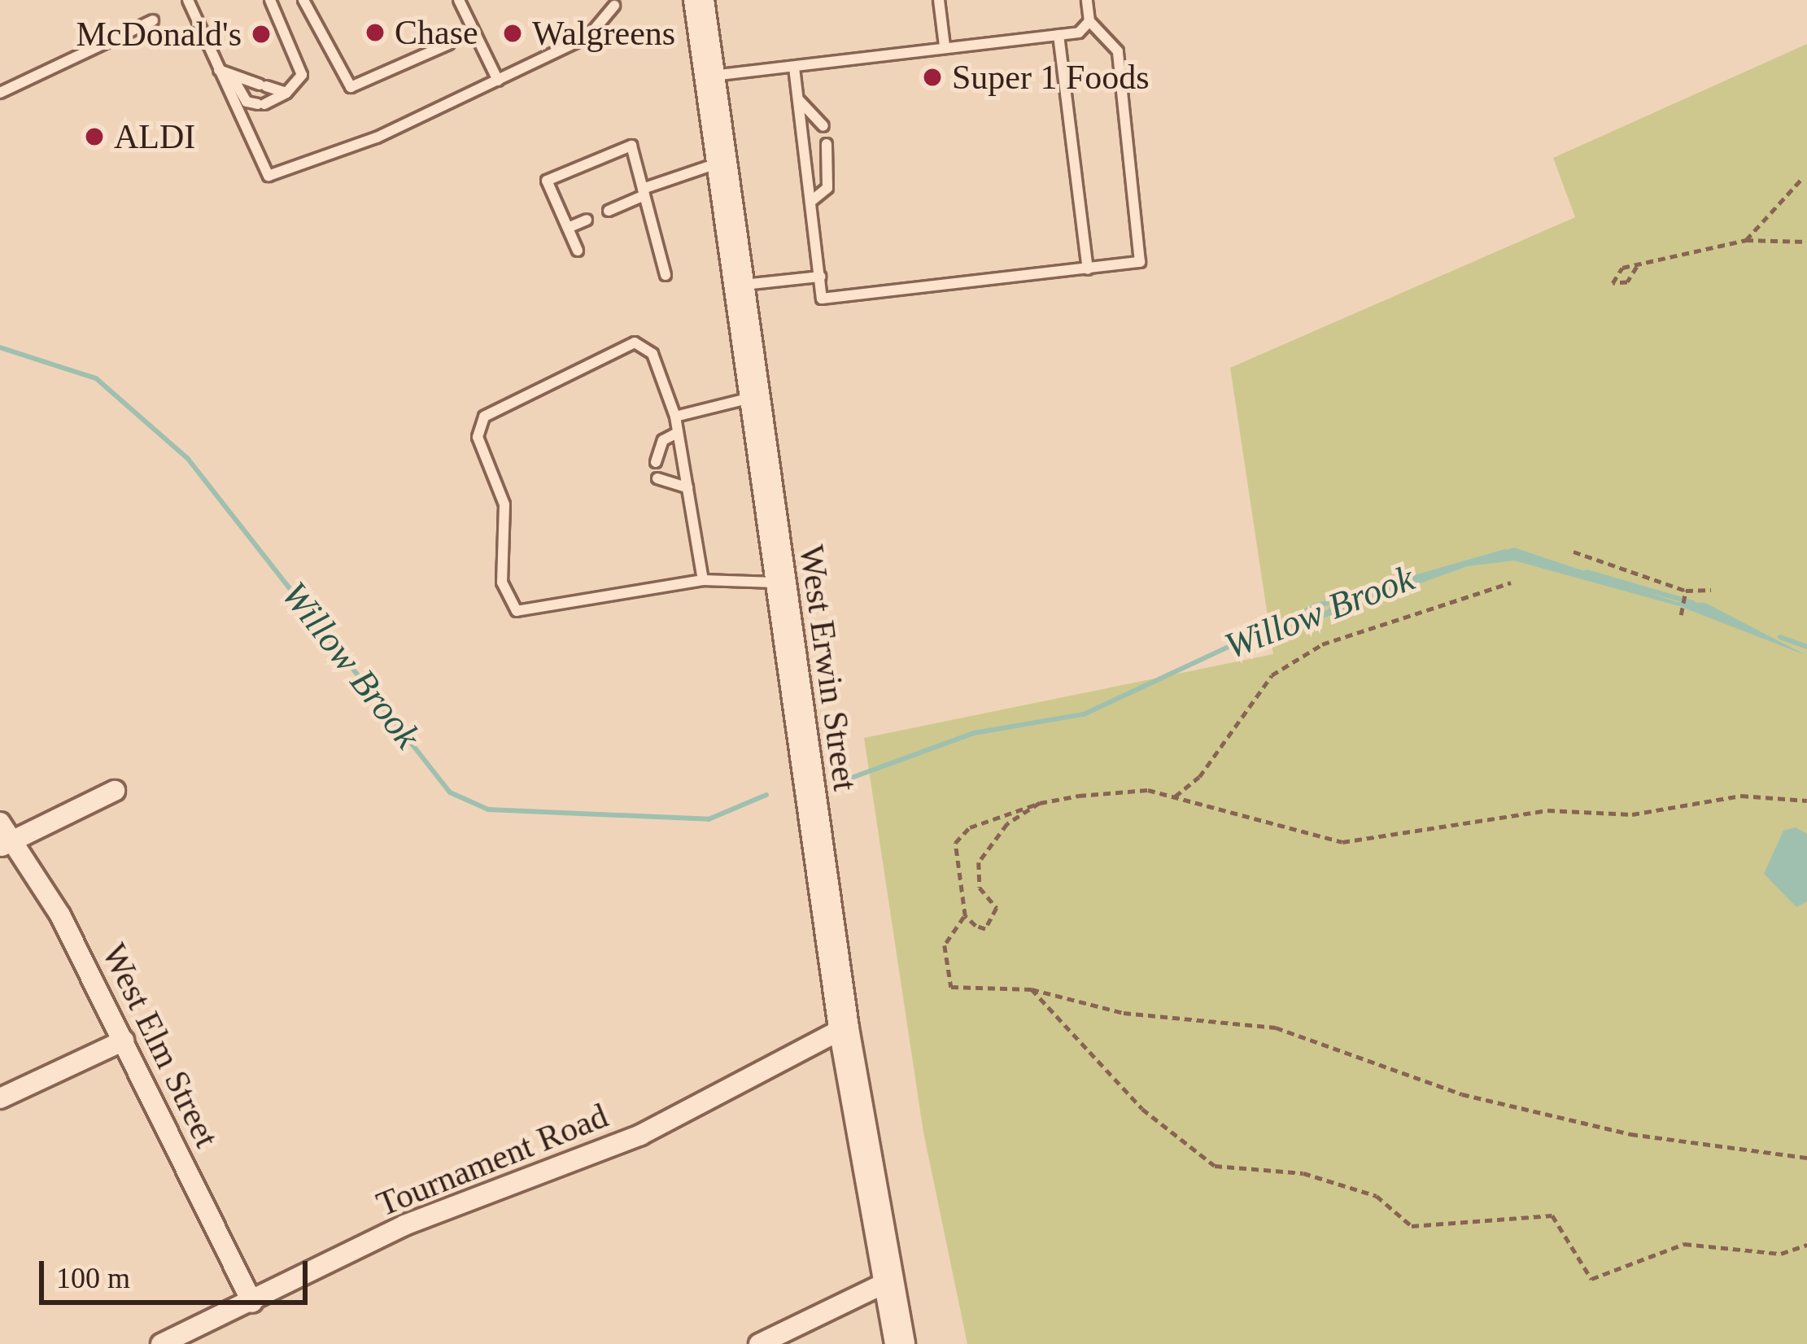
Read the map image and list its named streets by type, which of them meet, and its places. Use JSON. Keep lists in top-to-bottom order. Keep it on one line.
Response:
{"streets":{"main road":["West Erwin Street"],"street":["West Elm Street","Tournament Road"]},"crossings":[["West Erwin Street","Tournament Road"],["West Elm Street","Tournament Road"]],"water":["Willow Brook"],"places":["Chase","Walgreens","McDonald's","Super 1 Foods","ALDI"],"scale_bar":"100 m"}
